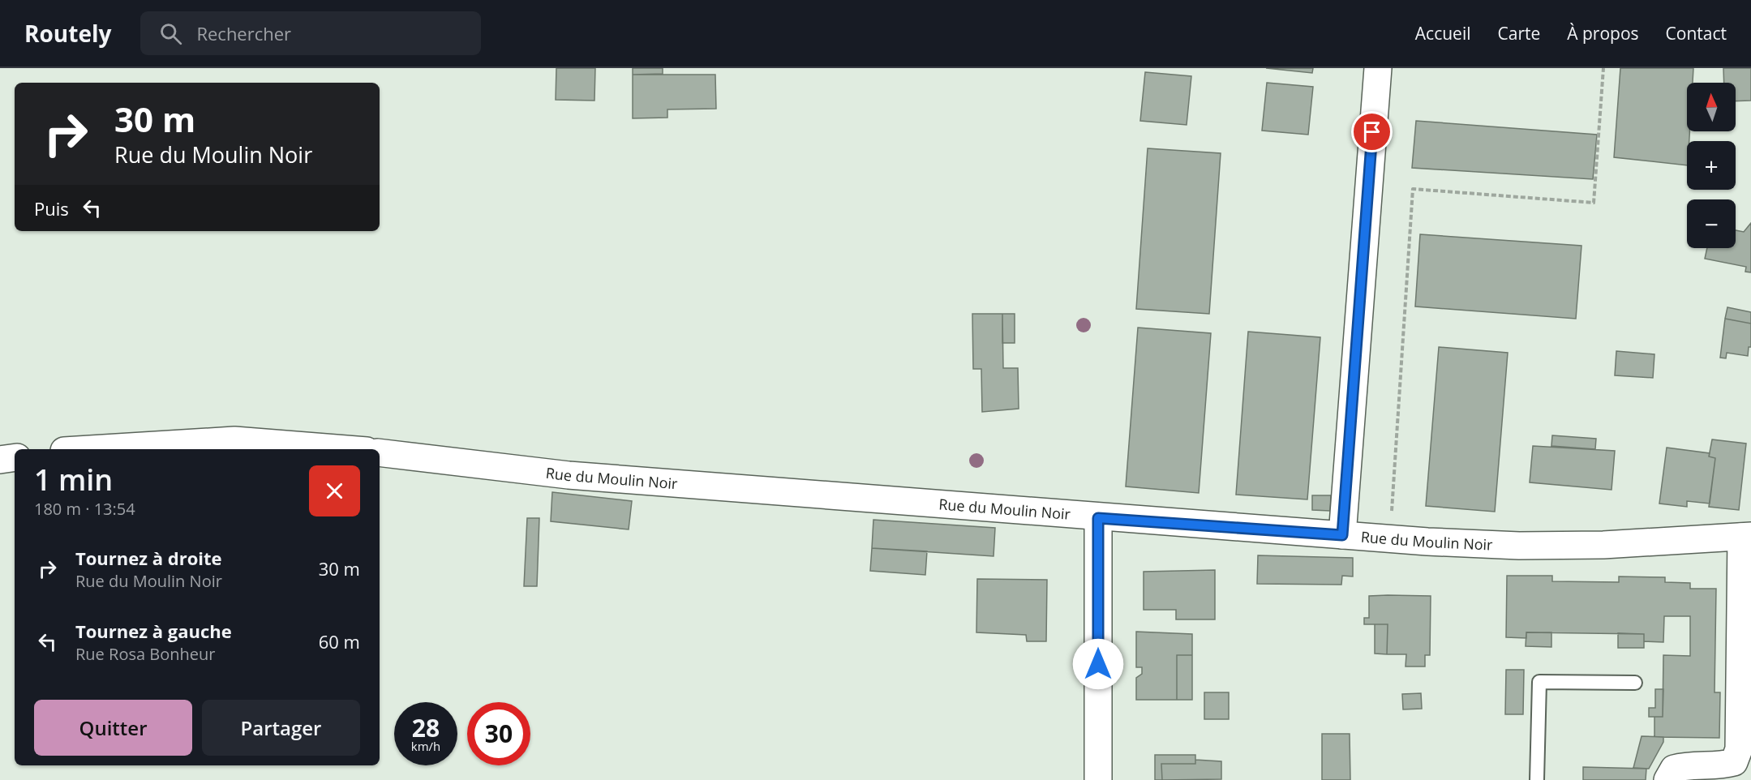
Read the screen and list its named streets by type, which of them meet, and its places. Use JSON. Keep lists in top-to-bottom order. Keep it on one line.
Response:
{"streets":{"street":["Rue du Moulin Noir"]},"north":"top","page":{"header":"Routely","search":"Rechercher","nav":["Accueil","Carte","À propos","Contact"],"map_buttons":["+","−"],"turn":["30 m","Rue du Moulin Noir"],"then":"Puis","heading":["1 min","180 m · 13:54"],"list":[{"name":"Tournez à droite","note":"Rue du Moulin Noir","value":"30 m"},{"name":"Tournez à gauche","note":"Rue Rosa Bonheur","value":"60 m"}],"buttons":["Quitter","Partager"],"speed":"28 km/h","limit":"30"}}
